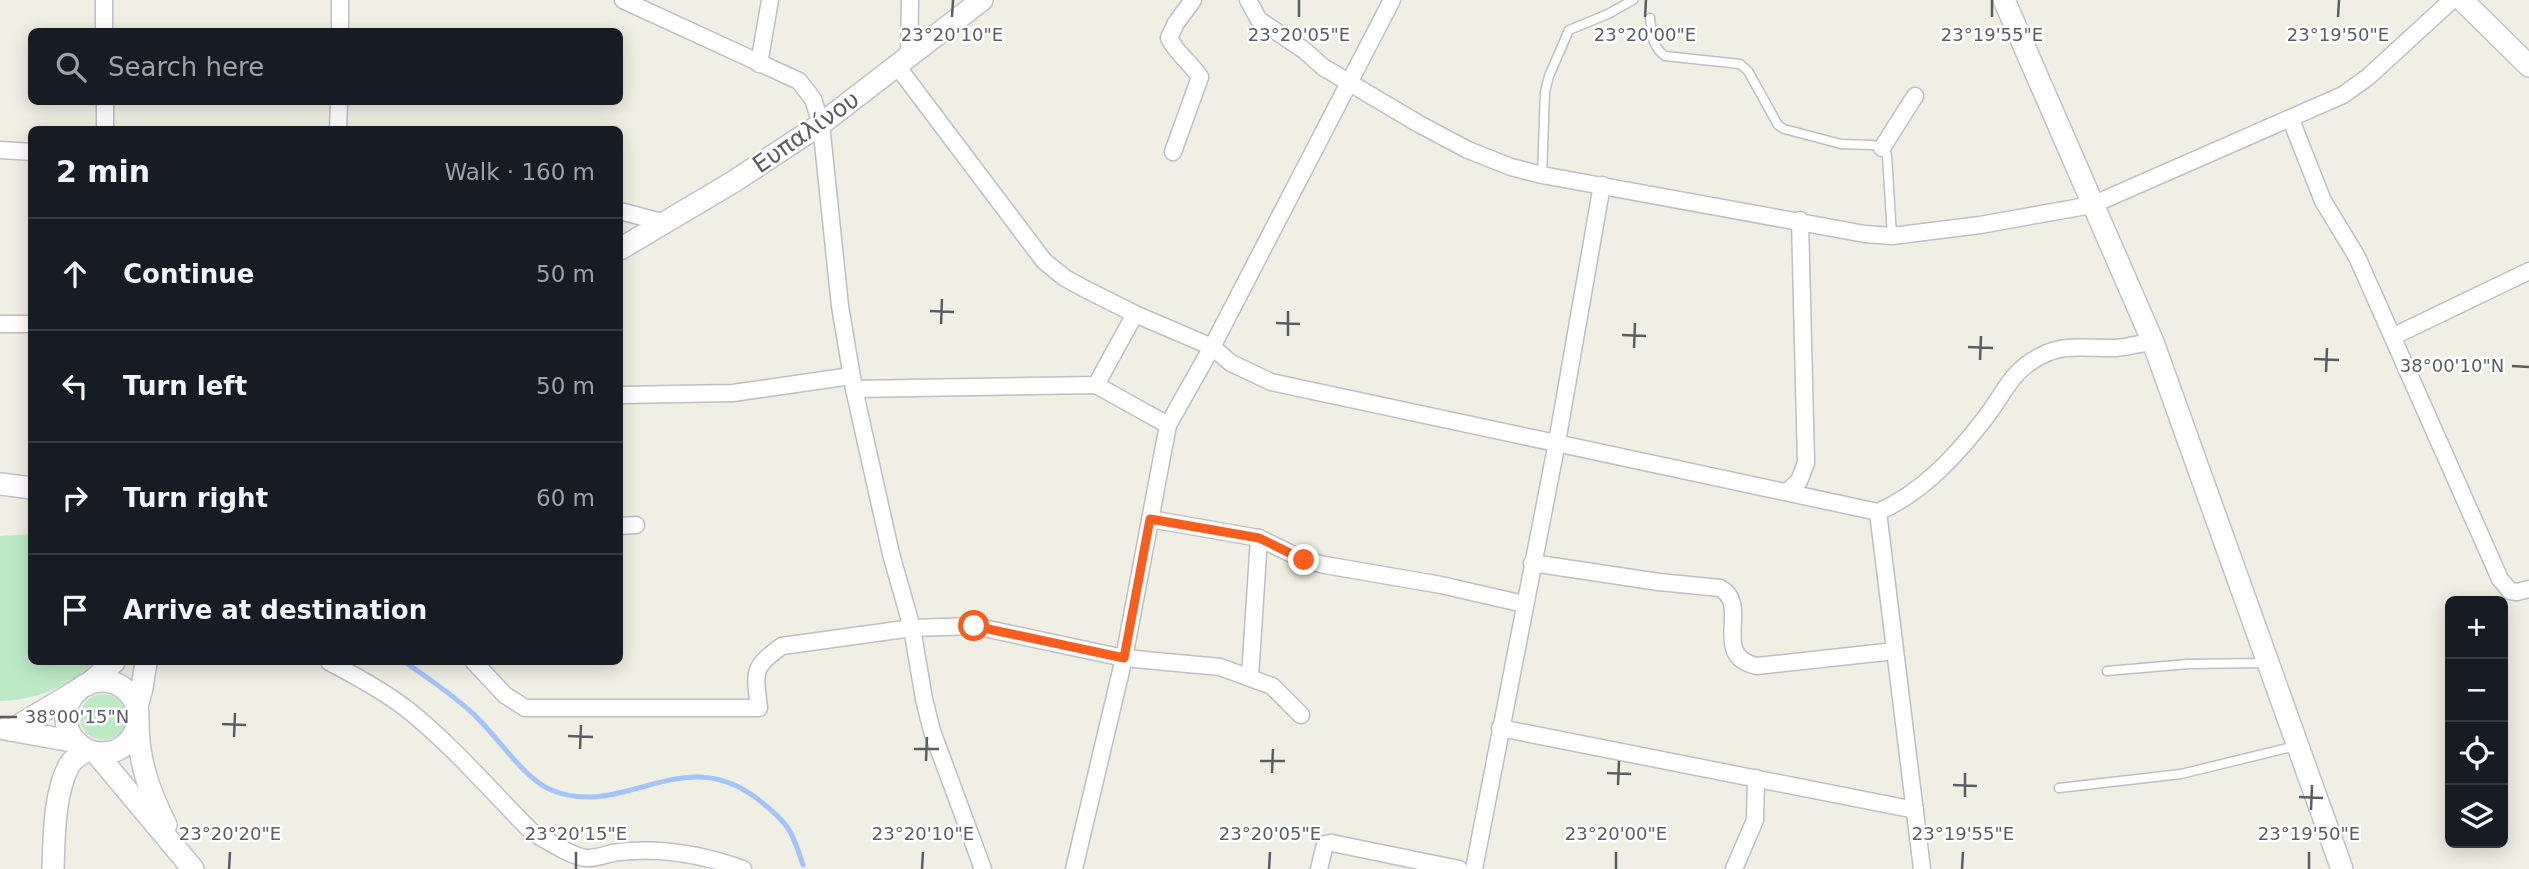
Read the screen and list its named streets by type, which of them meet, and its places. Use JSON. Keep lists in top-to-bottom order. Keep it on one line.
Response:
{"streets":{"street":["Ευπαλίνου"]},"page":{"search":"Search here","heading":["2 min","Walk · 160 m"],"list":[["Continue","50 m"],["Turn left","50 m"],["Turn right","60 m"],"Arrive at destination"],"map_buttons":["+","−"]},"coordinates":["23°20'10\"E","23°20'05\"E","23°20'00\"E","23°19'55\"E","23°19'50\"E","38°00'10\"N","38°00'15\"N","23°20'20\"E","23°20'15\"E"]}
